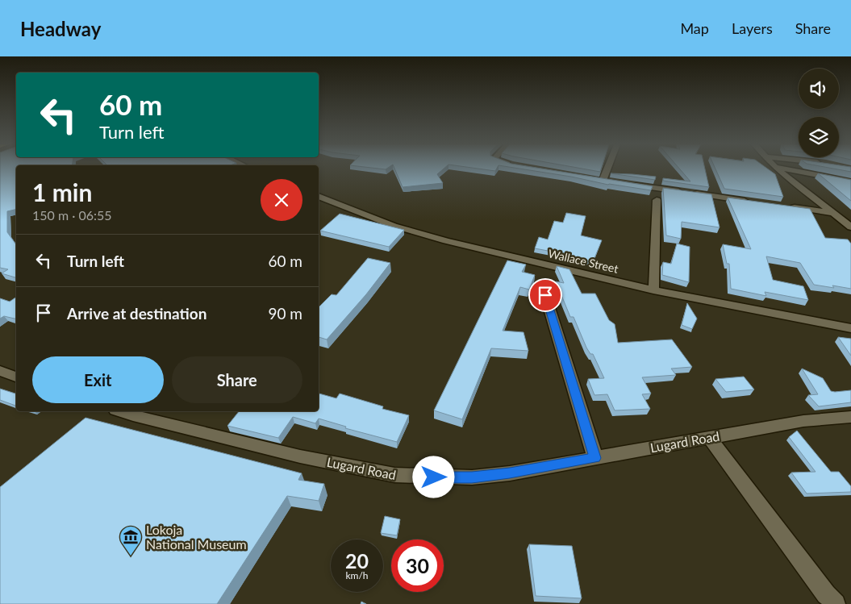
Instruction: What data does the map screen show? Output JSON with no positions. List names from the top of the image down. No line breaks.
{"streets":{"street":["Wallace Street","Lugard Road"]},"places":{"museum":["Lokoja National Museum"]},"page":{"header":"Headway","nav":["Map","Layers","Share"],"turn":["60 m","Turn left"],"heading":["1 min","150 m · 06:55"],"list":[{"name":"Turn left","value":"60 m"},{"name":"Arrive at destination","value":"90 m"}],"buttons":["Exit","Share"],"speed":"20 km/h","limit":"30"}}
